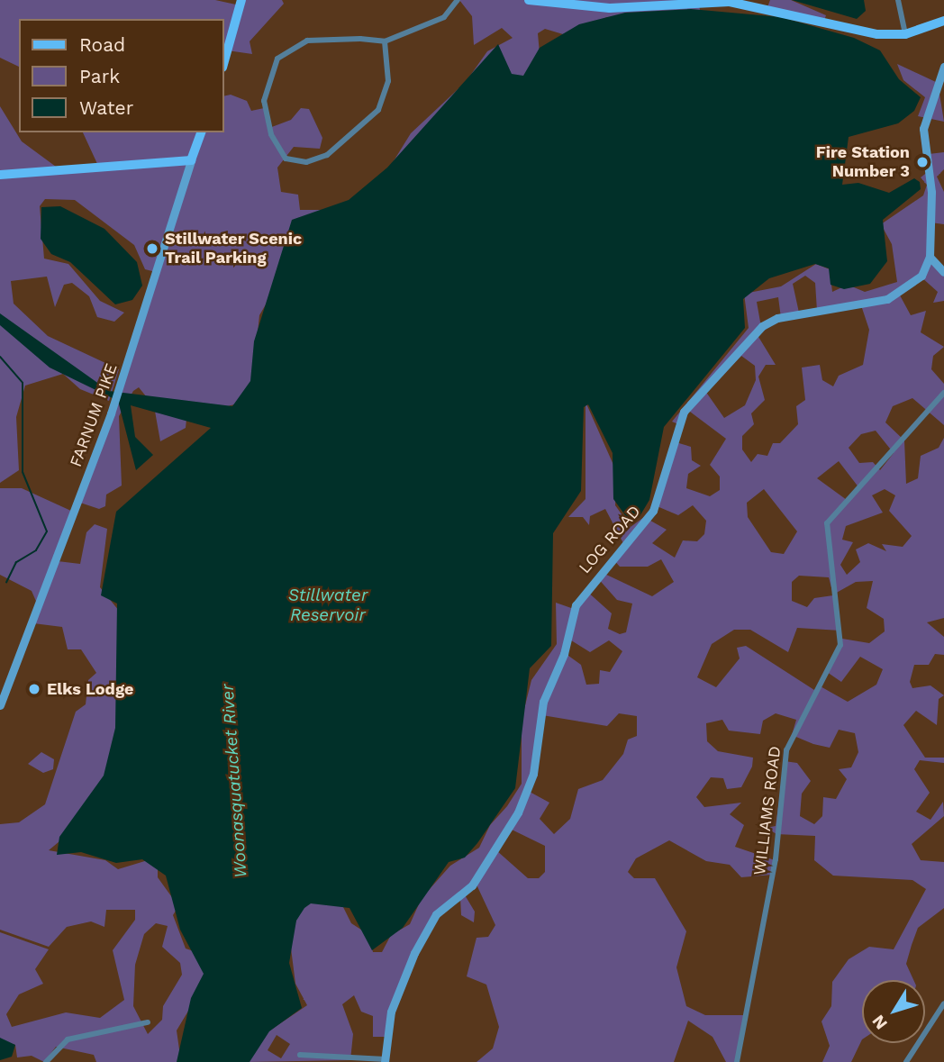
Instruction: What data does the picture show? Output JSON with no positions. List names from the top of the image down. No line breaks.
{"streets":{"main road":["FARNUM PIKE"],"street":["LOG ROAD","WILLIAMS ROAD"]},"water":["Stillwater Reservoir","Woonasquatucket River"],"places":["Fire Station Number 3","Stillwater Scenic Trail Parking","Elks Lodge"],"legend":["Road","Park","Water"],"north":"bottom left"}
